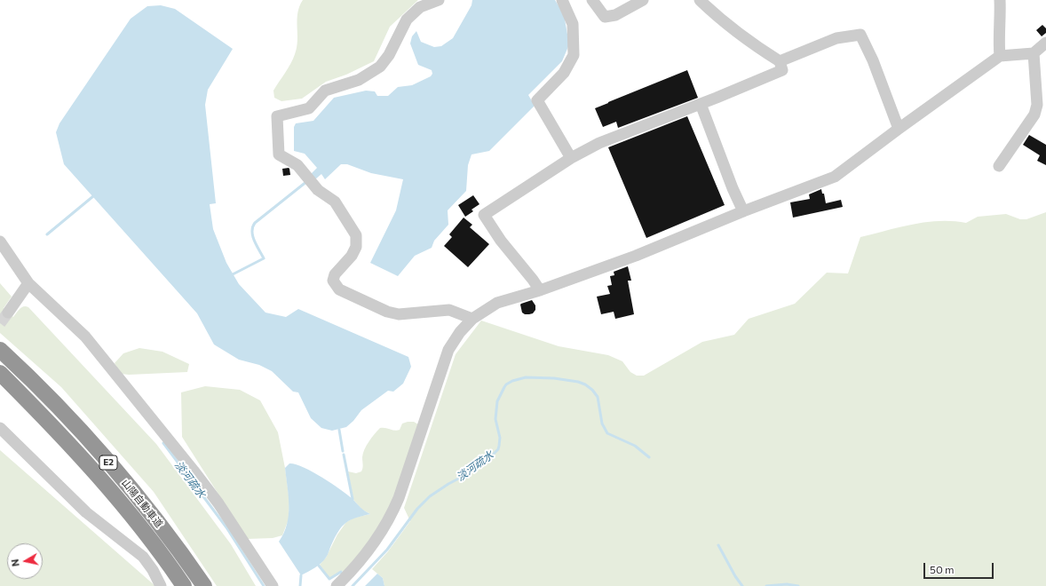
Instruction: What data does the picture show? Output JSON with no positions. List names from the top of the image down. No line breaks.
{"streets":{"highway":["E2","山陽自動車道"]},"water":["淡河疏水"],"scale_bar":"50 m","north":"left"}
